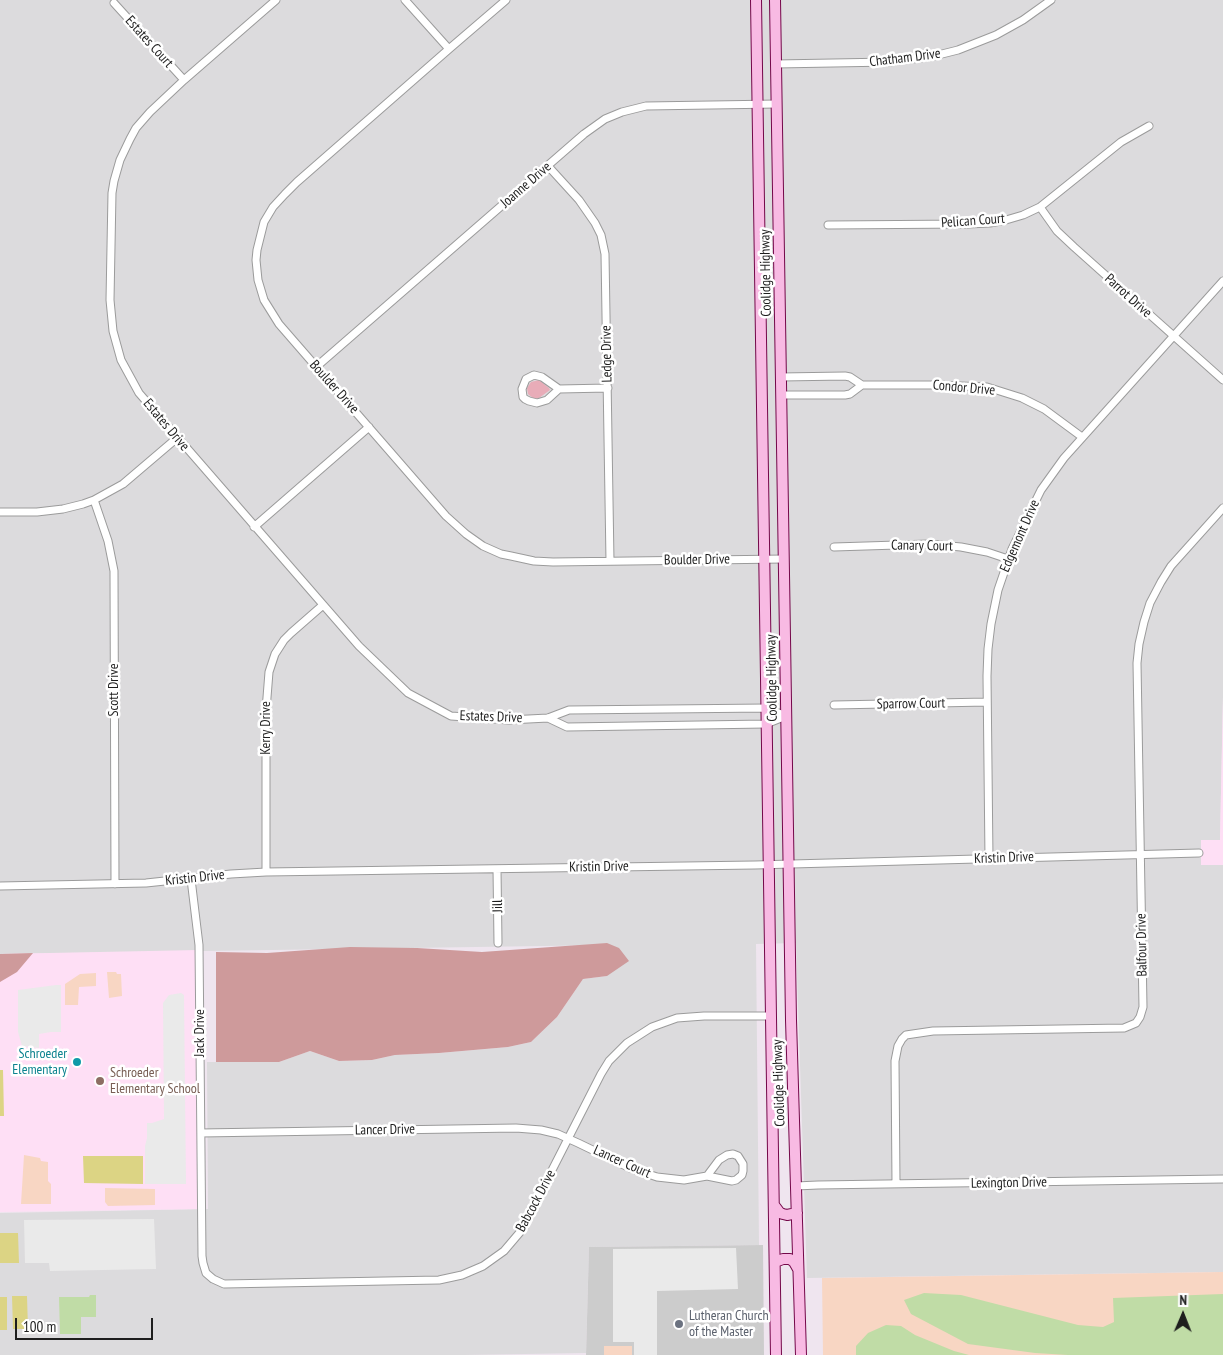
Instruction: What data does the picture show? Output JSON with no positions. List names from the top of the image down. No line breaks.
{"streets":{"main road":["Coolidge Highway"],"street":["Estates Court","Chatham Drive","Joanne Drive","Pelican Court","Parrot Drive","Ledge Drive","Boulder Drive","Condor Drive","Estates Drive","Edgemont Drive","Canary Court","Scott Drive","Sparrow Court","Kerry Drive","Kristin Drive","Jill","Balfour Drive","Jack Drive","Lancer Drive","Lancer Court","Lexington Drive","Babcock Drive"]},"crossings":[["Estates Court","Estates Drive"],["Chatham Drive","Coolidge Highway"],["Joanne Drive","Coolidge Highway"],["Joanne Drive","Ledge Drive"],["Joanne Drive","Boulder Drive"],["Pelican Court","Parrot Drive"],["Coolidge Highway","Boulder Drive"],["Coolidge Highway","Condor Drive"],["Coolidge Highway","Estates Drive"],["Coolidge Highway","Kristin Drive"],["Coolidge Highway","Lexington Drive"],["Coolidge Highway","Babcock Drive"],["Parrot Drive","Edgemont Drive"],["Ledge Drive","Boulder Drive"],["Condor Drive","Edgemont Drive"],["Estates Drive","Kerry Drive"],["Edgemont Drive","Canary Court"],["Edgemont Drive","Sparrow Court"],["Edgemont Drive","Kristin Drive"],["Scott Drive","Kristin Drive"],["Kerry Drive","Kristin Drive"],["Kristin Drive","Jill"],["Kristin Drive","Balfour Drive"],["Kristin Drive","Jack Drive"],["Balfour Drive","Lexington Drive"],["Jack Drive","Lancer Drive"],["Jack Drive","Babcock Drive"],["Lancer Drive","Lancer Court"],["Lancer Drive","Babcock Drive"],["Lancer Court","Babcock Drive"]],"places":["Schroeder Elementary","Schroeder Elementary School","Lutheran Church of the Master"],"scale_bar":"100 m","north":"top"}
